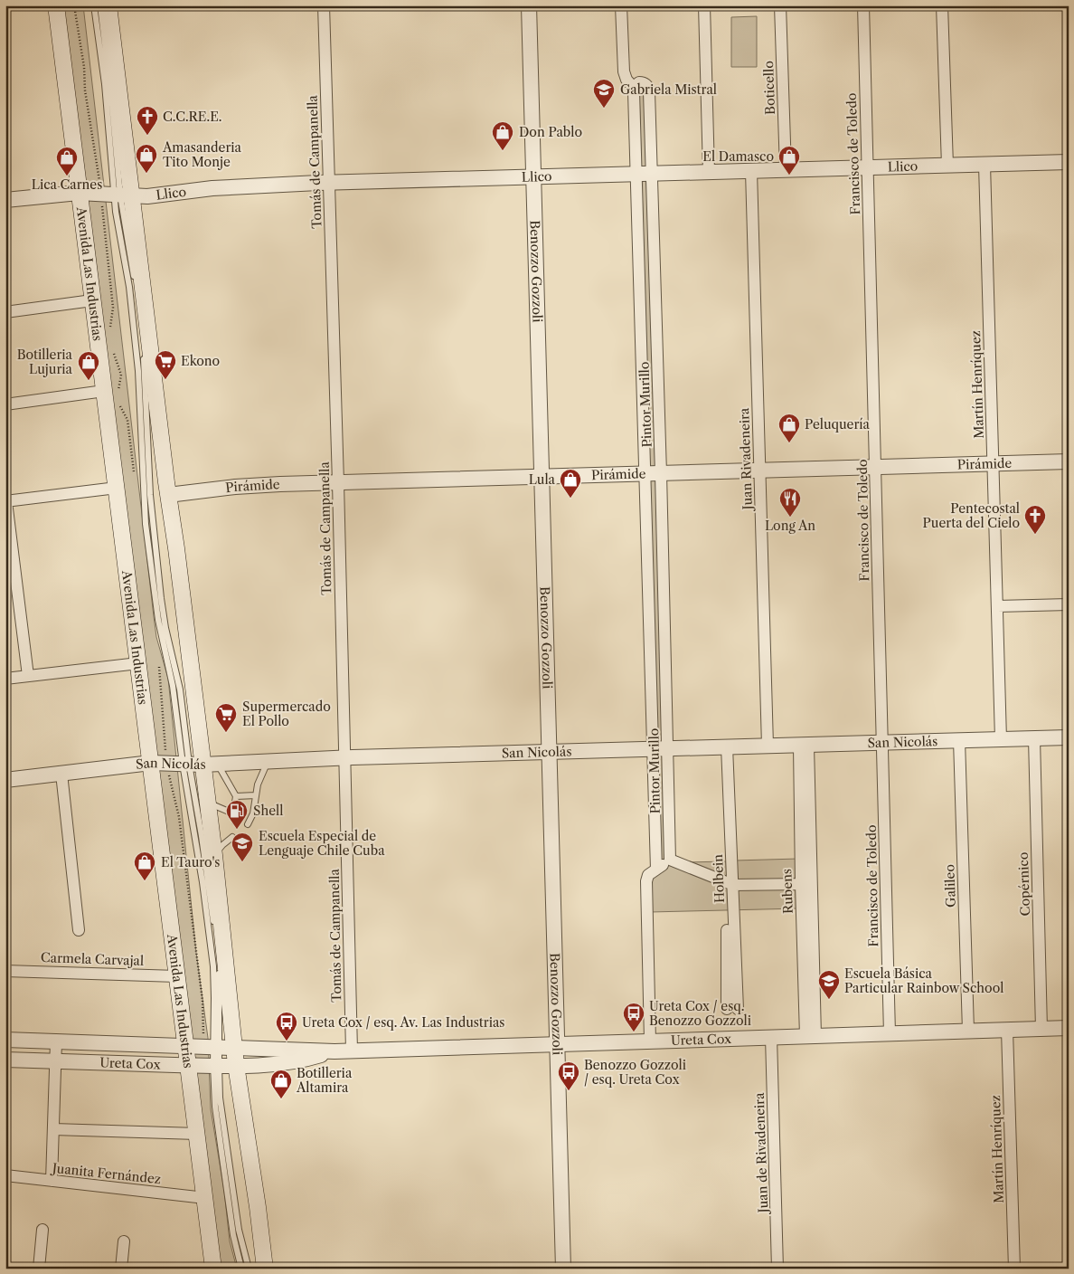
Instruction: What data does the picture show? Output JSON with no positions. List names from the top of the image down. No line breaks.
{"streets":{"main road":["Avenida Las Industrias"],"street":["Boticello","Francisco de Toledo","Tomás de Campanella","Llico","Benozzo Gozzoli","Martín Henríquez","Pintor Murillo","Juan Rivadeneira","Pirámide","San Nicolás","Holbein","Copérnico","Galileo","Rubens","Carmela Carvajal","Ureta Cox","Juan de Rivadeneira","Juanita Fernández"]},"crossings":[["Boticello","Llico"],["Francisco de Toledo","Llico"],["Francisco de Toledo","Pirámide"],["Francisco de Toledo","San Nicolás"],["Francisco de Toledo","Ureta Cox"],["Tomás de Campanella","Llico"],["Tomás de Campanella","Pirámide"],["Tomás de Campanella","San Nicolás"],["Tomás de Campanella","Ureta Cox"],["Llico","Benozzo Gozzoli"],["Llico","Avenida Las Industrias"],["Llico","Martín Henríquez"],["Llico","Pintor Murillo"],["Llico","Juan Rivadeneira"],["Benozzo Gozzoli","Pirámide"],["Benozzo Gozzoli","San Nicolás"],["Benozzo Gozzoli","Ureta Cox"],["Avenida Las Industrias","San Nicolás"],["Avenida Las Industrias","Carmela Carvajal"],["Avenida Las Industrias","Ureta Cox"],["Avenida Las Industrias","Juanita Fernández"],["Martín Henríquez","Pirámide"],["Martín Henríquez","San Nicolás"],["Martín Henríquez","Ureta Cox"],["Pintor Murillo","Pirámide"],["Pintor Murillo","San Nicolás"],["Pintor Murillo","Ureta Cox"],["Juan Rivadeneira","Pirámide"],["Juan Rivadeneira","San Nicolás"],["San Nicolás","Holbein"],["San Nicolás","Copérnico"],["San Nicolás","Galileo"],["San Nicolás","Rubens"],["Copérnico","Ureta Cox"],["Galileo","Ureta Cox"],["Rubens","Ureta Cox"],["Ureta Cox","Juan de Rivadeneira"]],"places":{"school or university":["Gabriela Mistral","Escuela Especial de Lenguaje Chile Cuba","Escuela Básica Particular Rainbow School"],"church":["C.C.RE.E.","Pentecostal Puerta del Cielo"],"shop":["Don Pablo","Amasanderia Tito Monje","El Damasco","Lica Carnes","Botilleria Lujuria","Peluquería","Lula","El Tauro's","Botilleria Altamira"],"supermarket":["Ekono","Supermercado El Pollo"],"restaurant":["Long An"],"fuel station":["Shell"],"bus stop":["Ureta Cox / esq. Benozzo Gozzoli","Ureta Cox / esq. Av. Las Industrias","Benozzo Gozzoli / esq. Ureta Cox"]}}
